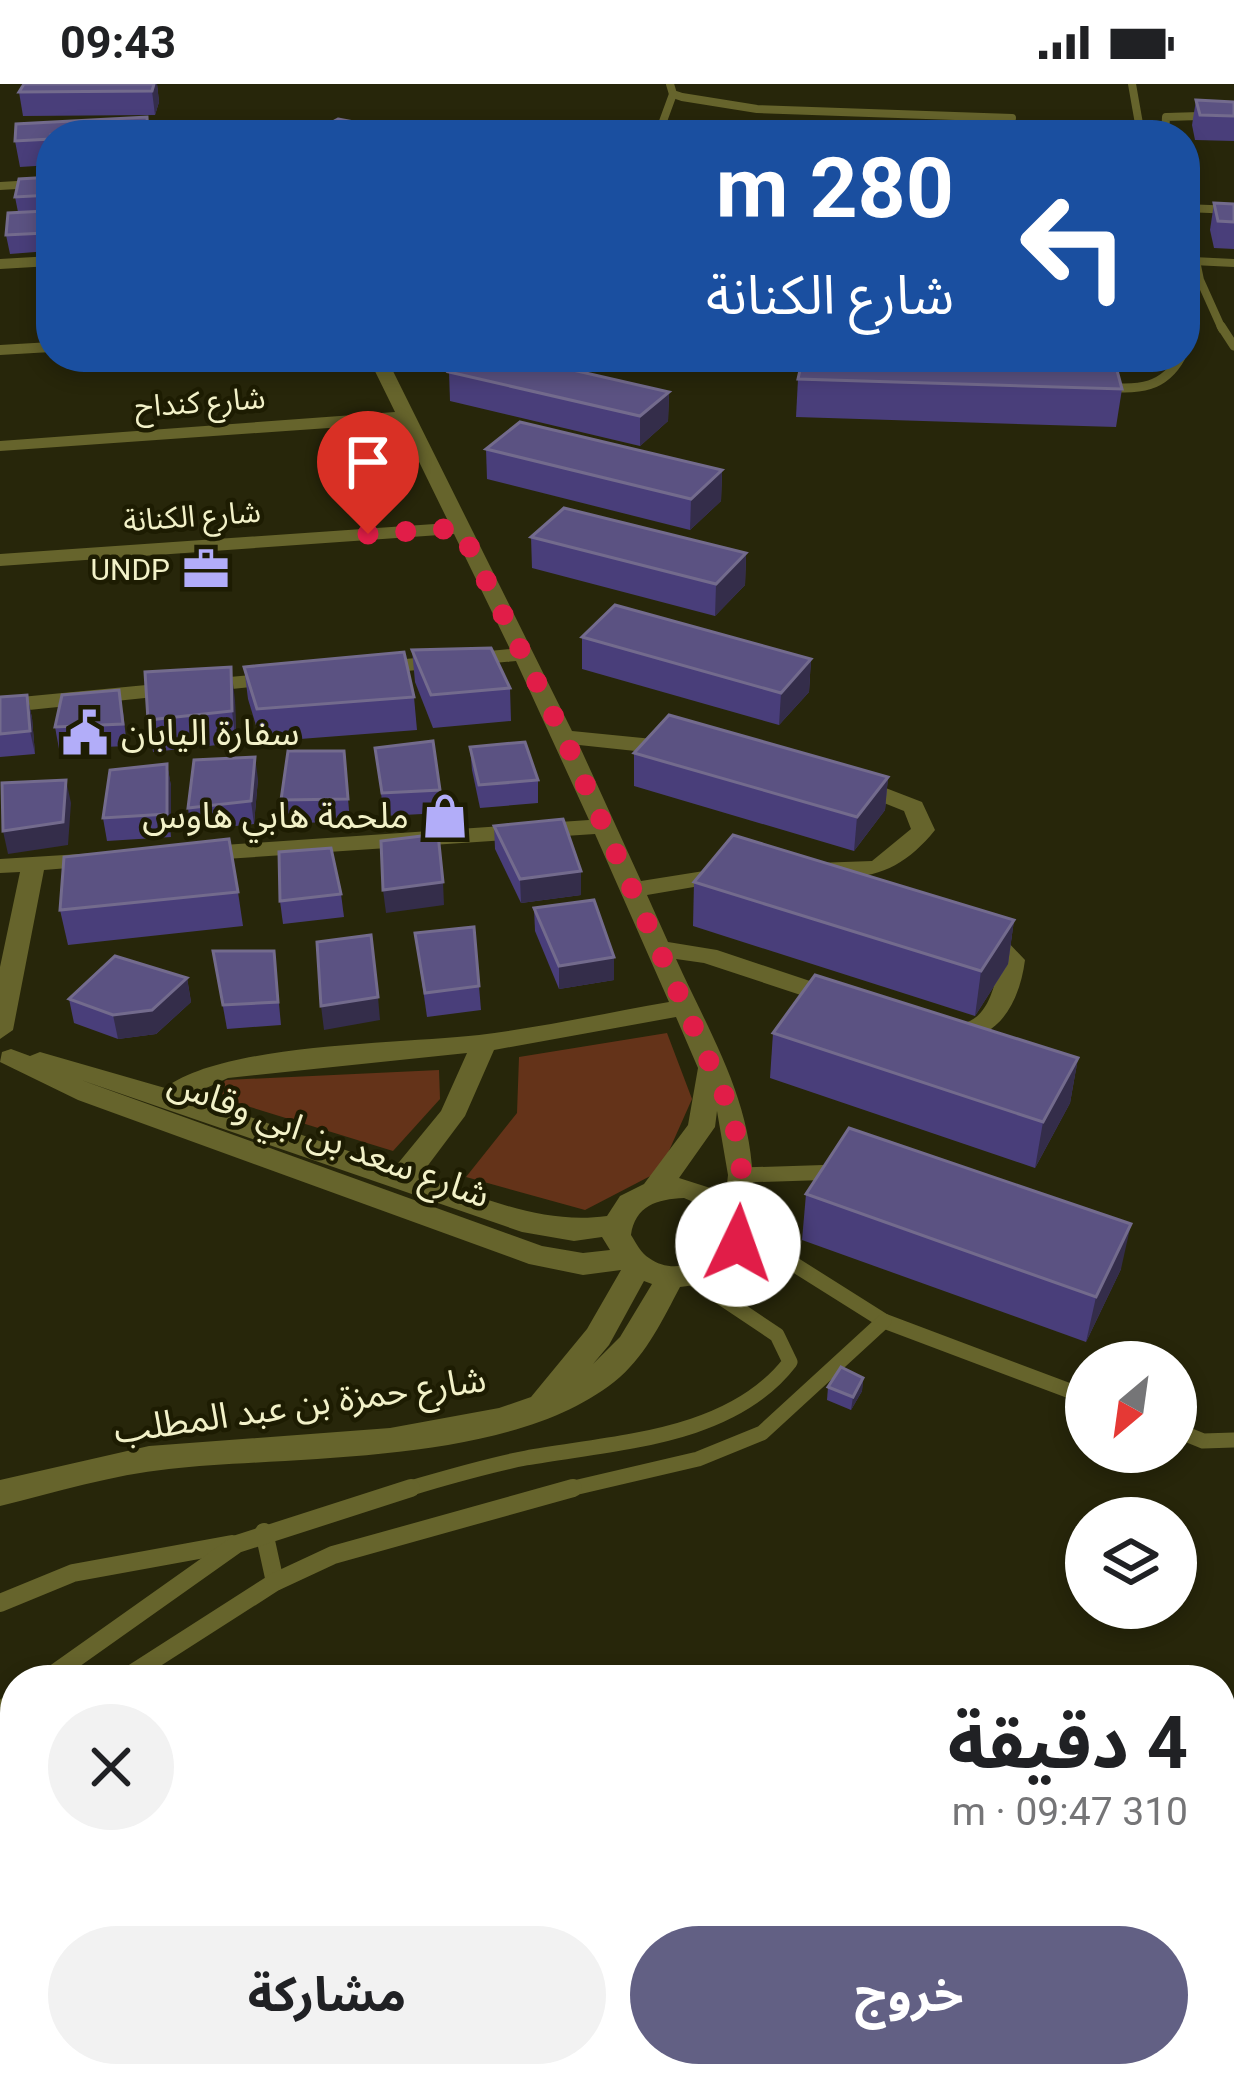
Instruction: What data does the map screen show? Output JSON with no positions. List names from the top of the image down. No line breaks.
{"streets":{"street":["شارع كنداح","شارع الكنانة","شارع سعد بن ابي وقاس","شارع حمزة بن عبد المطلب"]},"crossings":[["شارع سعد بن ابي وقاس","شارع حمزة بن عبد المطلب"]],"places":{"office":["UNDP"],"public building":["سفارة اليابان"],"shop":["ملحمة هابي هاوس"]},"north":"bottom left","page":{"status":"09:43","turn":["280 m","شارع الكنانة"],"heading":["4 دقيقة","310 m · 09:47"],"buttons":["خروج","مشاركة"]}}
